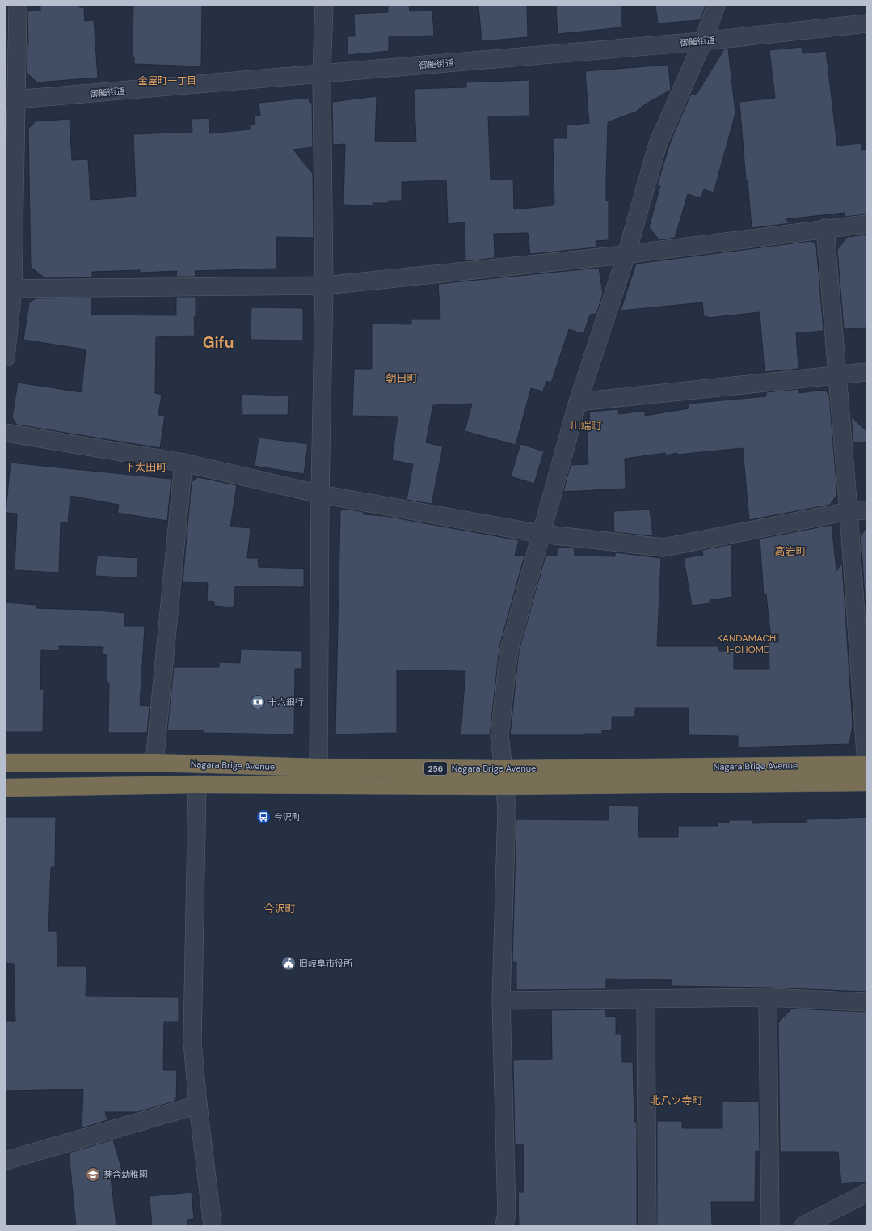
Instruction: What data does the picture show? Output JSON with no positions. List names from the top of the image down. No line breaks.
{"streets":{"highway":["Nagara Brige Avenue","256"],"street":["御鮨街道"]},"districts":["金屋町一丁目","Gifu","朝日町","川端町","下太田町","高岩町","KANDAMACHI 1-CHOME","今沢町","北八ツ寺町"],"places":{"bank":["十六銀行"],"bus stop":["今沢町"],"public building":["旧岐阜市役所"],"school or university":["芽含幼稚園"]}}
